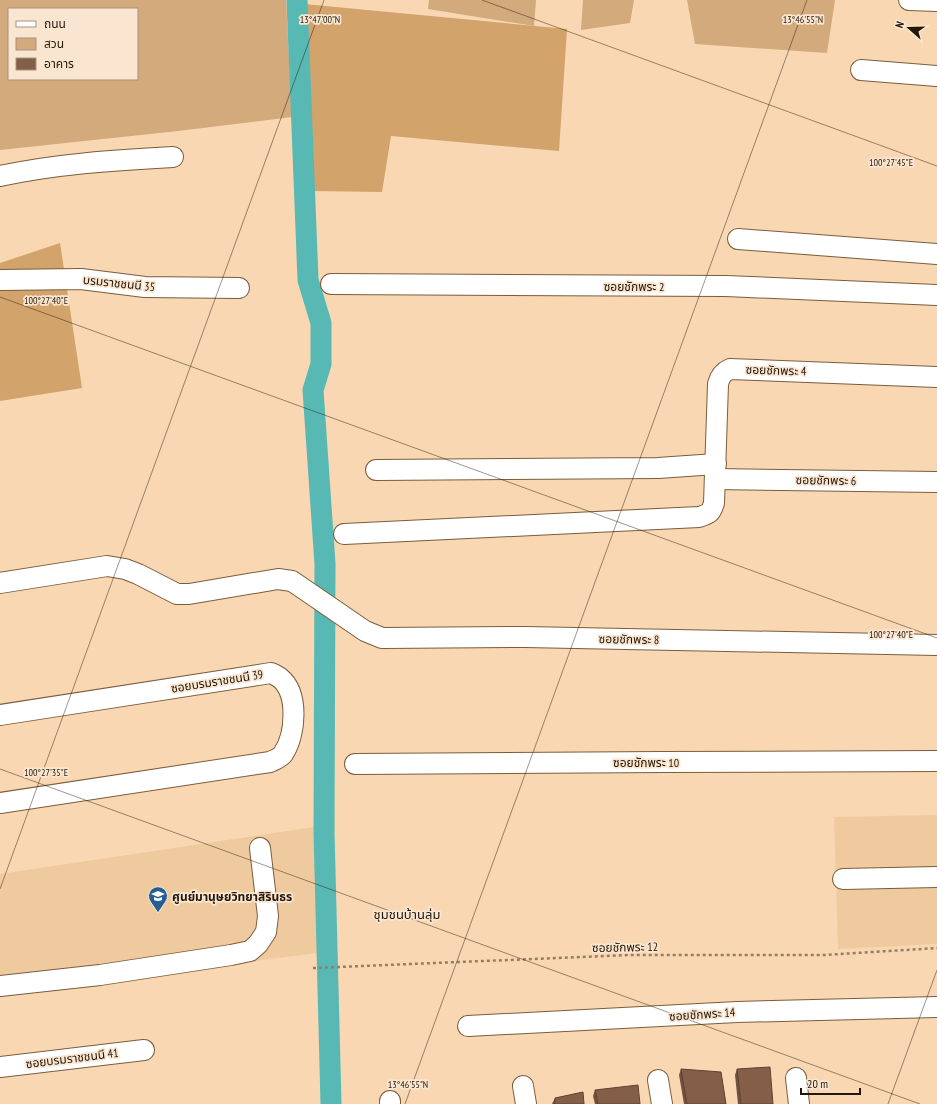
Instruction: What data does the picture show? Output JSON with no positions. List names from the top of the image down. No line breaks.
{"streets":{"street":["บรมราชชนนี 35","ซอยชักพระ 2","ซอยชักพระ 4","ซอยชักพระ 6","ซอยชักพระ 8","ซอยบรมราชชนนี 39","ซอยชักพระ 10","ซอยชักพระ 14","ซอยบรมราชชนนี 41"],"path":["ซอยชักพระ 12"]},"crossings":[["ซอยชักพระ 4","ซอยชักพระ 6"]],"districts":["ชุมชนบ้านลุ่ม"],"places":{"school or university":["ศูนย์มานุษยวิทยาสิรินธร"]},"legend":["ถนน","สวน","อาคาร"],"scale_bar":"20 m","north":"left","coordinates":["13°47'00\"N","13°46'55\"N","100°27'45\"E","100°27'40\"E","100°27'35\"E"]}
